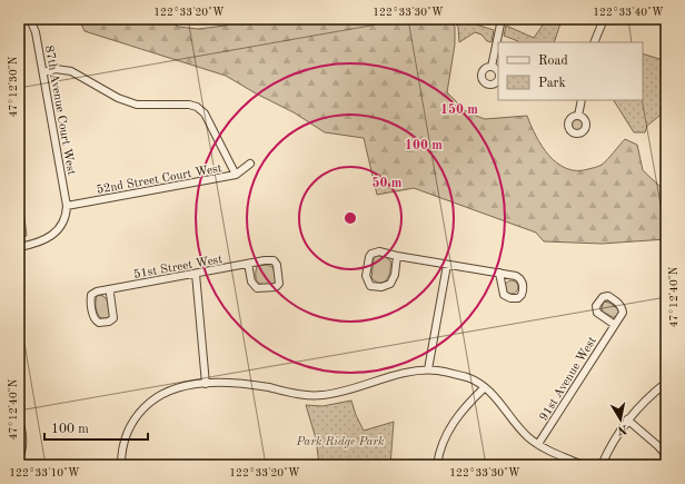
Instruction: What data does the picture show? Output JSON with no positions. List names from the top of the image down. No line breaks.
{"streets":{"street":["87th Avenue Court West","52nd Street Court West","51st Street West","91st Avenue West"]},"crossings":[["87th Avenue Court West","52nd Street Court West"]],"parks":["Park Ridge Park"],"legend":["Road","Park"],"scale_bar":"100 m","north":"bottom","coordinates":["122°33'20\"W","122°33'30\"W","122°33'40\"W","47°12'30\"N","47°12'40\"N","122°33'10\"W"],"rings":["150 m","100 m","50 m"]}
